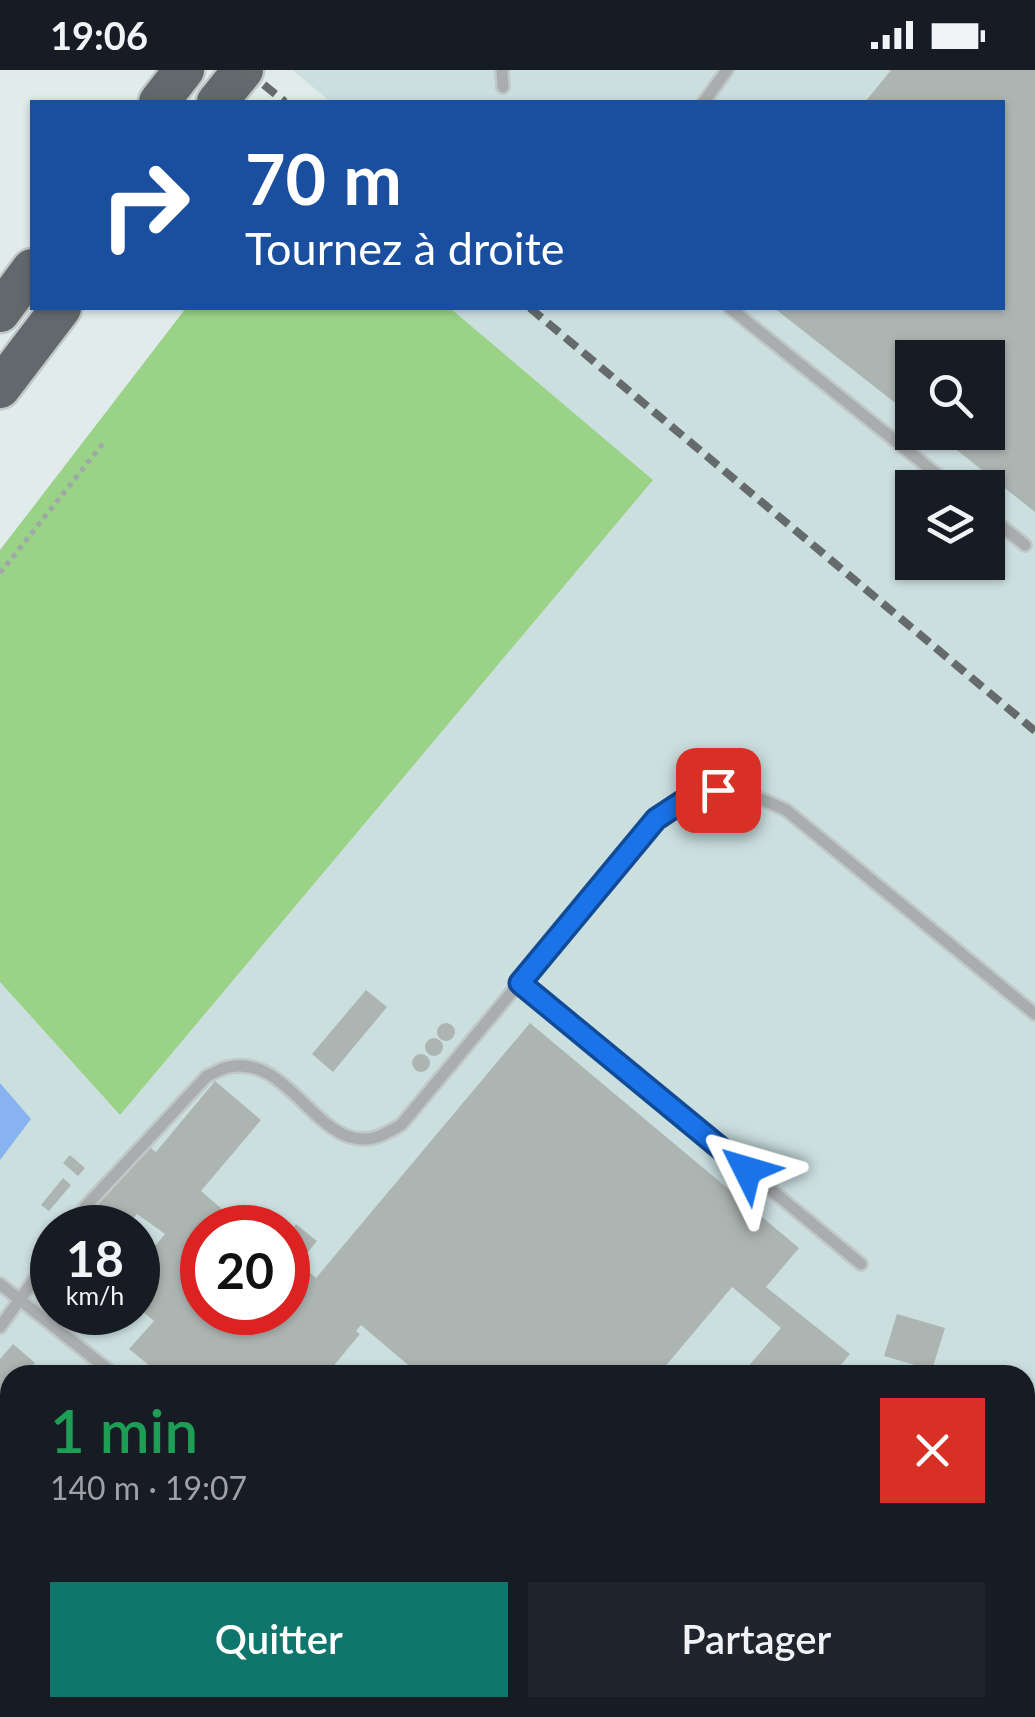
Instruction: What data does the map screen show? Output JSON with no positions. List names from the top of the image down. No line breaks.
{"page":{"status":"19:06","turn":["70 m","Tournez à droite"],"speed":"18 km/h","limit":"20","heading":["1 min","140 m · 19:07"],"buttons":["Quitter","Partager"]}}
